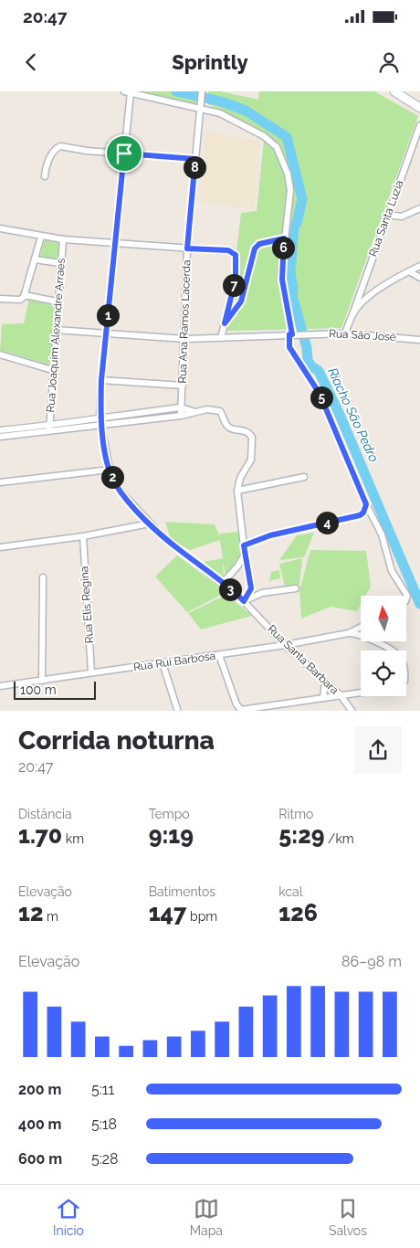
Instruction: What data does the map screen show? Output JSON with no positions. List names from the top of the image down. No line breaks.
{"streets":{"street":["Rua Santa Luzia","Rua Ana Ramos Lacerda","Rua Joaquim Alexandre Arraes","Rua São José","Rua Elis Regina","Rua Santa Barbara","Rua Rui Barbosa"]},"crossings":[["Rua Santa Luzia","Rua São José"],["Rua Ana Ramos Lacerda","Rua São José"],["Rua Joaquim Alexandre Arraes","Rua São José"],["Rua São José","Rua Santa Barbara"],["Rua Elis Regina","Rua Rui Barbosa"],["Rua Santa Barbara","Rua Rui Barbosa"]],"water":["Riacho São Pedro"],"scale_bar":"100 m","north":"top","page":{"status":"20:47","header":"Sprintly","pins":["8","6","7","1","5","2","4","3"],"scale":"100 m","heading":["Corrida noturna","20:47"],"stats":[["Distância","1.70 km"],["Tempo","9:19"],["Ritmo","5:29 /km"],["Elevação","12 m"],["Batimentos","147 bpm"],["kcal","126"]],"chart":["Elevação","86–98 m"],"list":[{"name":"200 m","note":"5:11"},{"name":"400 m","note":"5:18"},{"name":"600 m","note":"5:28"}],"tabs":["Início","Mapa","Salvos"]}}
